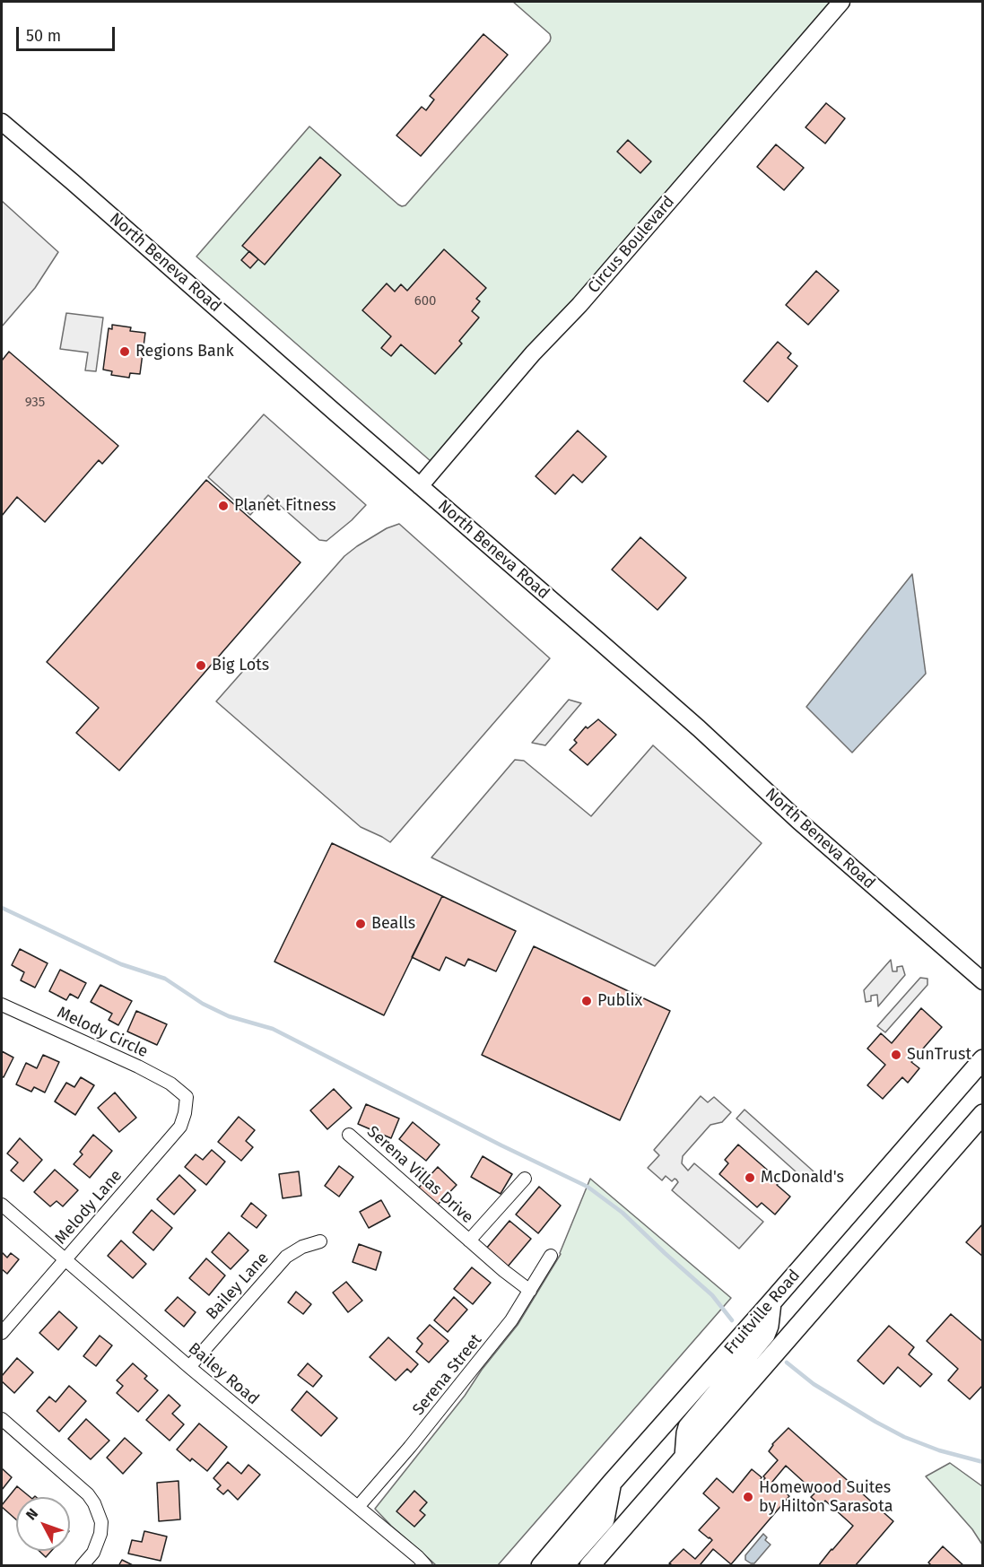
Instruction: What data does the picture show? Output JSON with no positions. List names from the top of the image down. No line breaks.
{"streets":{"main road":["Circus Boulevard","North Beneva Road","Fruitville Road"],"street":["Melody Circle","Serena Villas Drive","Melody Lane","Bailey Lane","Bailey Road","Serena Street"]},"crossings":[["Circus Boulevard","North Beneva Road"],["Melody Circle","Melody Lane"],["Serena Villas Drive","Serena Street"],["Melody Lane","Bailey Road"],["Bailey Lane","Bailey Road"],["Bailey Road","Serena Street"]],"places":["Regions Bank","Planet Fitness","Big Lots","Bealls","Publix","SunTrust","McDonald's","Homewood Suites by Hilton Sarasota"],"house_numbers":["600","935"],"scale_bar":"50 m","north":"top left"}
